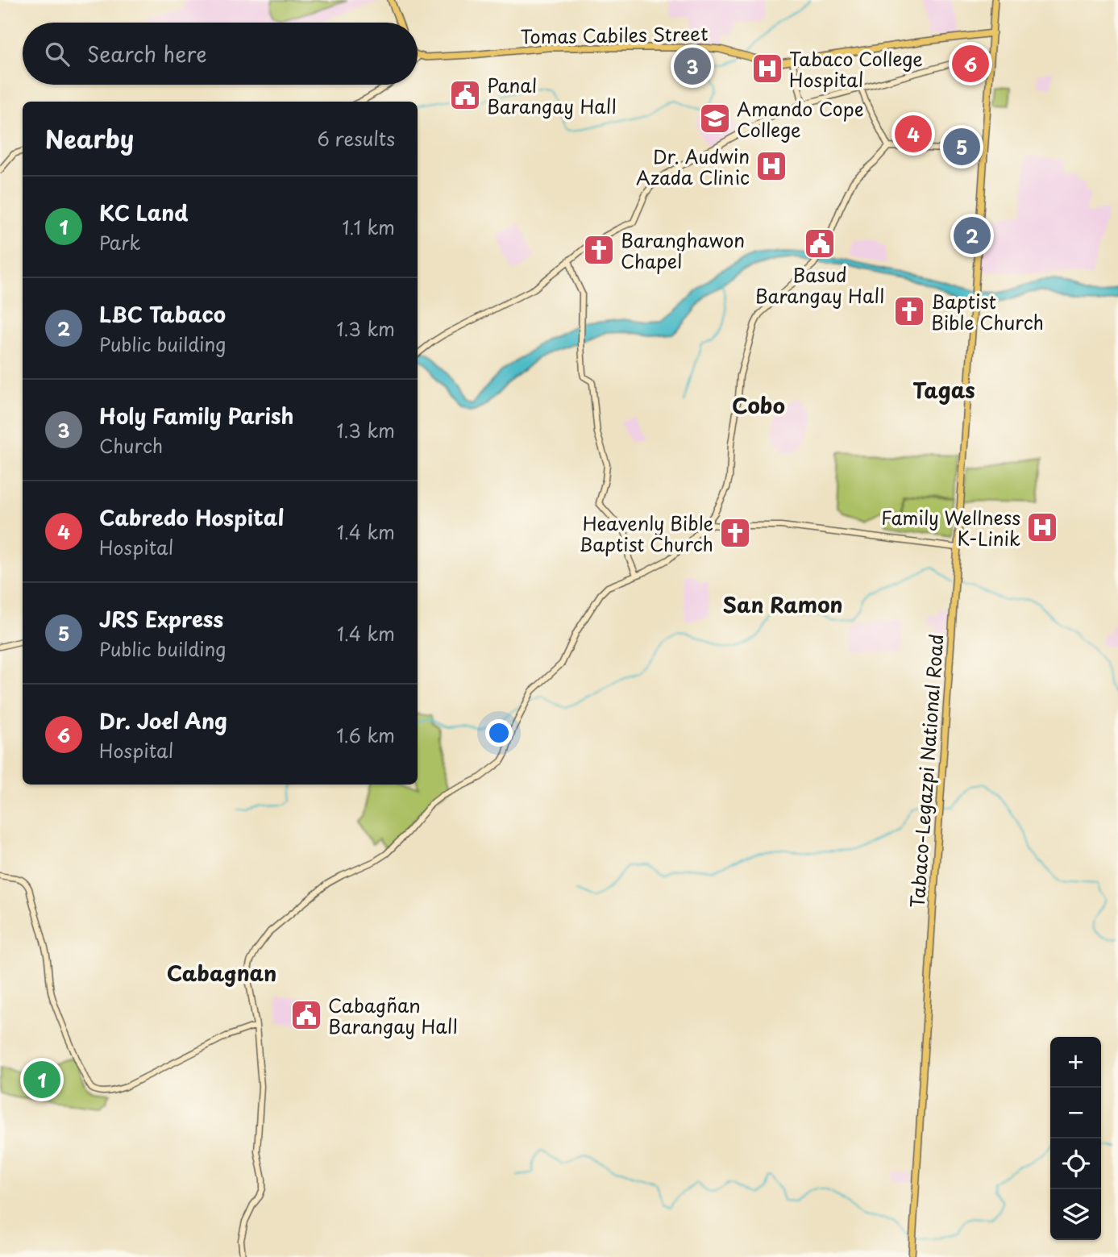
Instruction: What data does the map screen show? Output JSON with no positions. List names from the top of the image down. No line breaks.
{"streets":{"main road":["Tomas Cabiles Street","Tabaco-Legazpi National Road"]},"crossings":[["Tomas Cabiles Street","Tabaco-Legazpi National Road"]],"districts":["Tagas","Cobo","San Ramon","Cabagnan"],"places":{"hospital":["Tabaco College Hospital","Dr. Audwin Azada Clinic","Family Wellness K-Linik"],"public building":["Panal Barangay Hall","Basud Barangay Hall","Cabagñan Barangay Hall"],"school or university":["Amando Cope College"],"church":["Baranghawon Chapel","Baptist Bible Church","Heavenly Bible Baptist Church"]},"page":{"search":"Search here","pins":["6","3","4","5","2","1"],"heading":["Nearby","6 results"],"list":[{"mark":"1","name":"KC Land","note":"Park","value":"1.1 km"},{"mark":"2","name":"LBC Tabaco","note":"Public building","value":"1.3 km"},{"mark":"3","name":"Holy Family Parish","note":"Church","value":"1.3 km"},{"mark":"4","name":"Cabredo Hospital","note":"Hospital","value":"1.4 km"},{"mark":"5","name":"JRS Express","note":"Public building","value":"1.4 km"},{"mark":"6","name":"Dr. Joel Ang","note":"Hospital","value":"1.6 km"}],"map_buttons":["+","−"]}}
